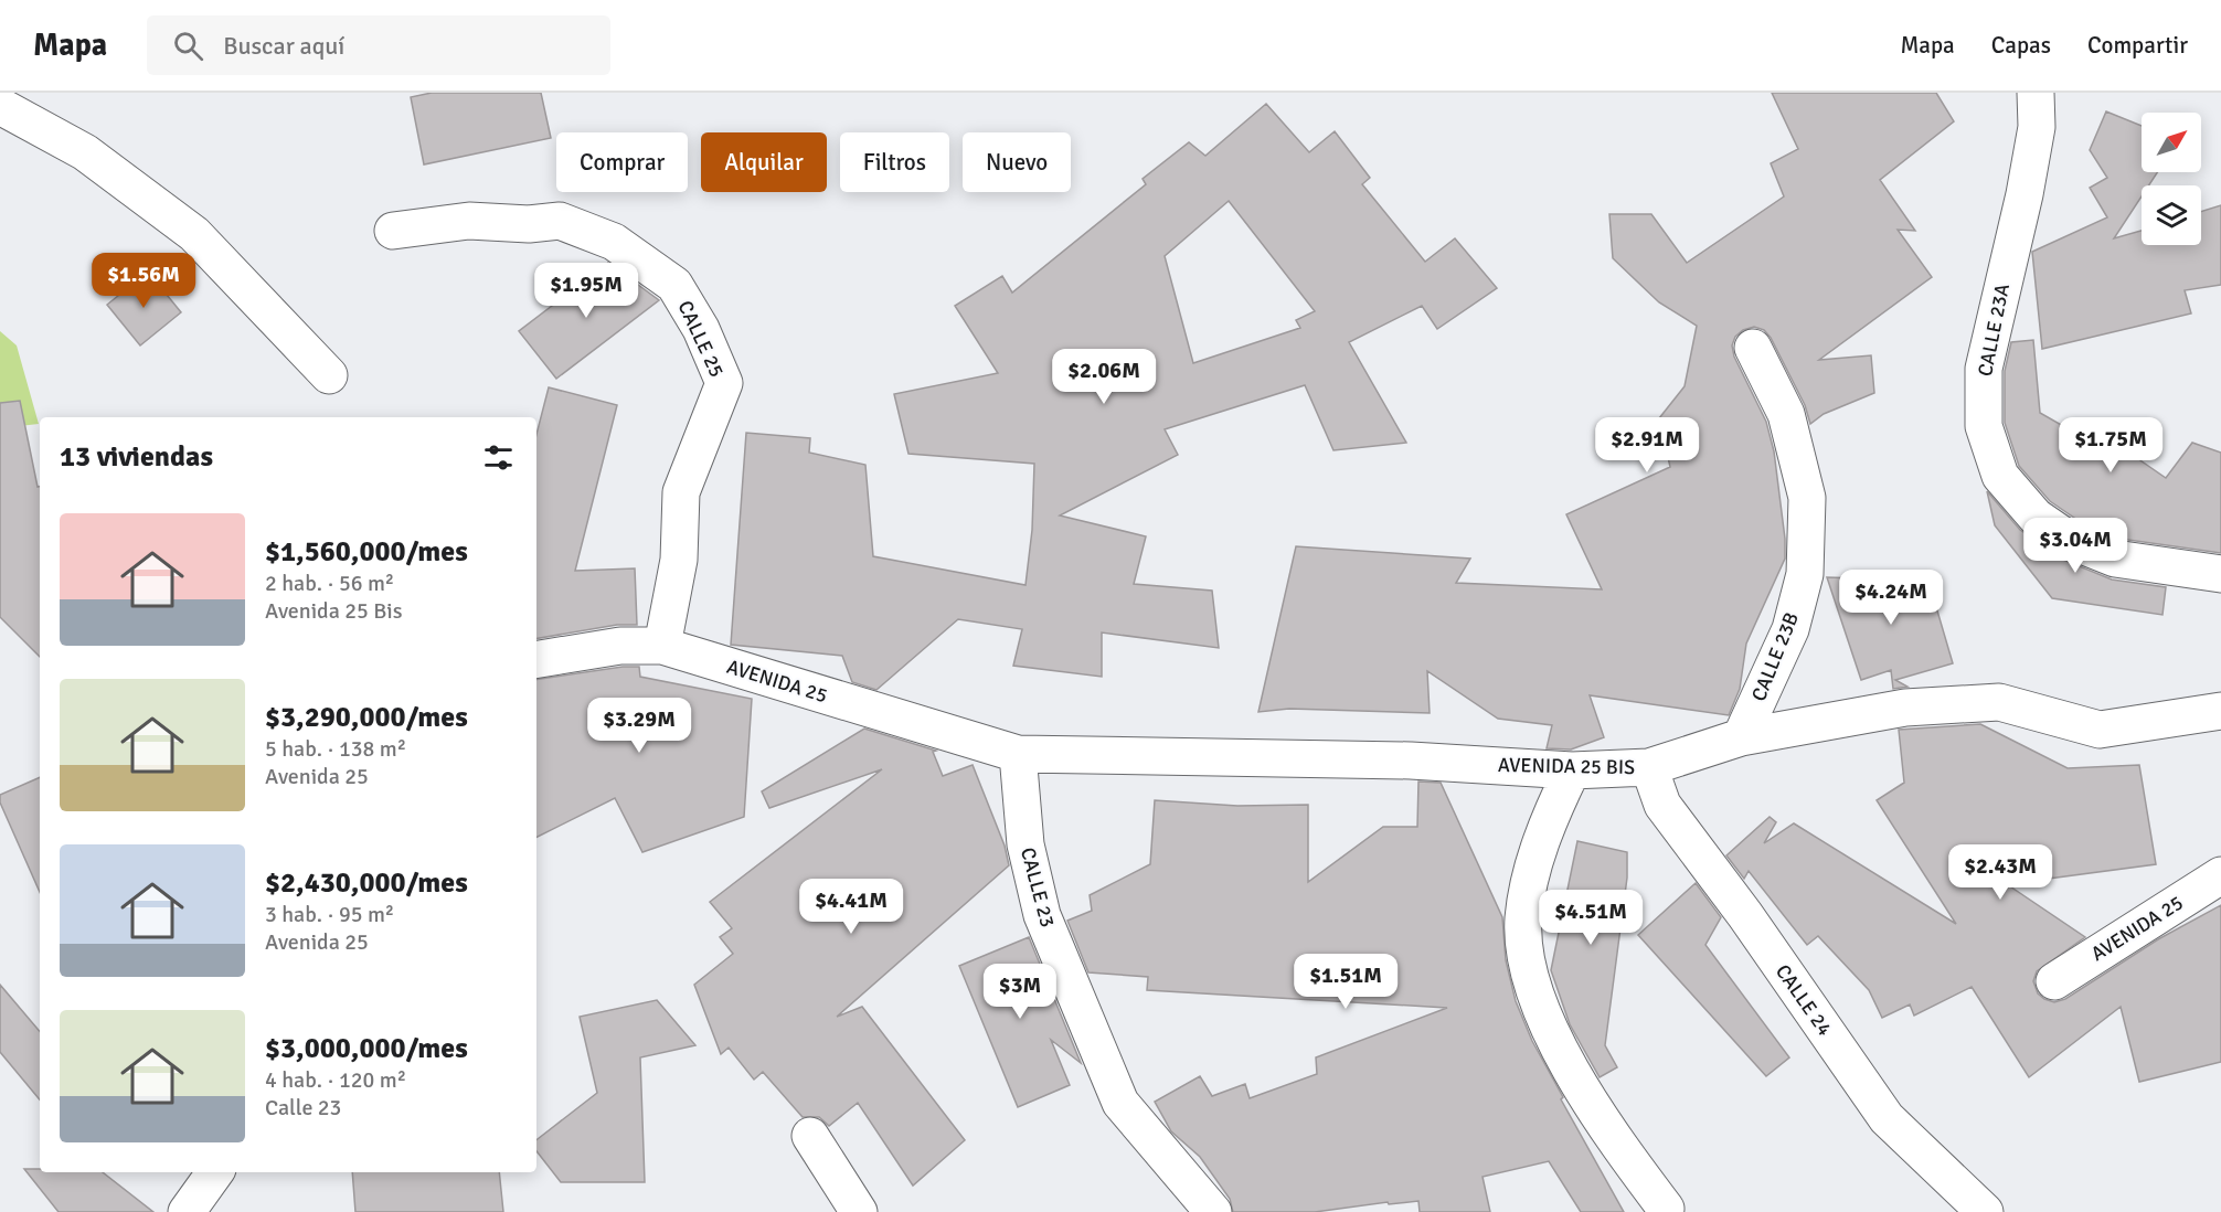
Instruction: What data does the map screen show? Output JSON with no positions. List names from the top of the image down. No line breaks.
{"streets":{"street":["CALLE 23A","CALLE 25","CALLE 23B","AVENIDA 25","AVENIDA 25 BIS","CALLE 23","CALLE 24"]},"crossings":[["CALLE 25","AVENIDA 25"],["CALLE 23B","AVENIDA 25 BIS"],["AVENIDA 25","AVENIDA 25 BIS"],["AVENIDA 25","CALLE 23"],["AVENIDA 25 BIS","CALLE 23"],["AVENIDA 25 BIS","CALLE 24"]],"north":"top right","page":{"header":"Mapa","search":"Buscar aquí","nav":["Mapa","Capas","Compartir"],"chip":["Comprar","Alquilar","Filtros","Nuevo"],"price":["$1.56M","$1.95M","$2.06M","$2.91M","$1.75M","$3.04M","$4.24M","$3.29M","$2.43M","$4.41M","$4.51M","$1.51M","$3M"],"heading":"13 viviendas","list":[{"name":"$1,560,000/mes","note":"2 hab. · 56 m² · Avenida 25 Bis"},{"name":"$3,290,000/mes","note":"5 hab. · 138 m² · Avenida 25"},{"name":"$2,430,000/mes","note":"3 hab. · 95 m² · Avenida 25"},{"name":"$3,000,000/mes","note":"4 hab. · 120 m² · Calle 23"}]}}
